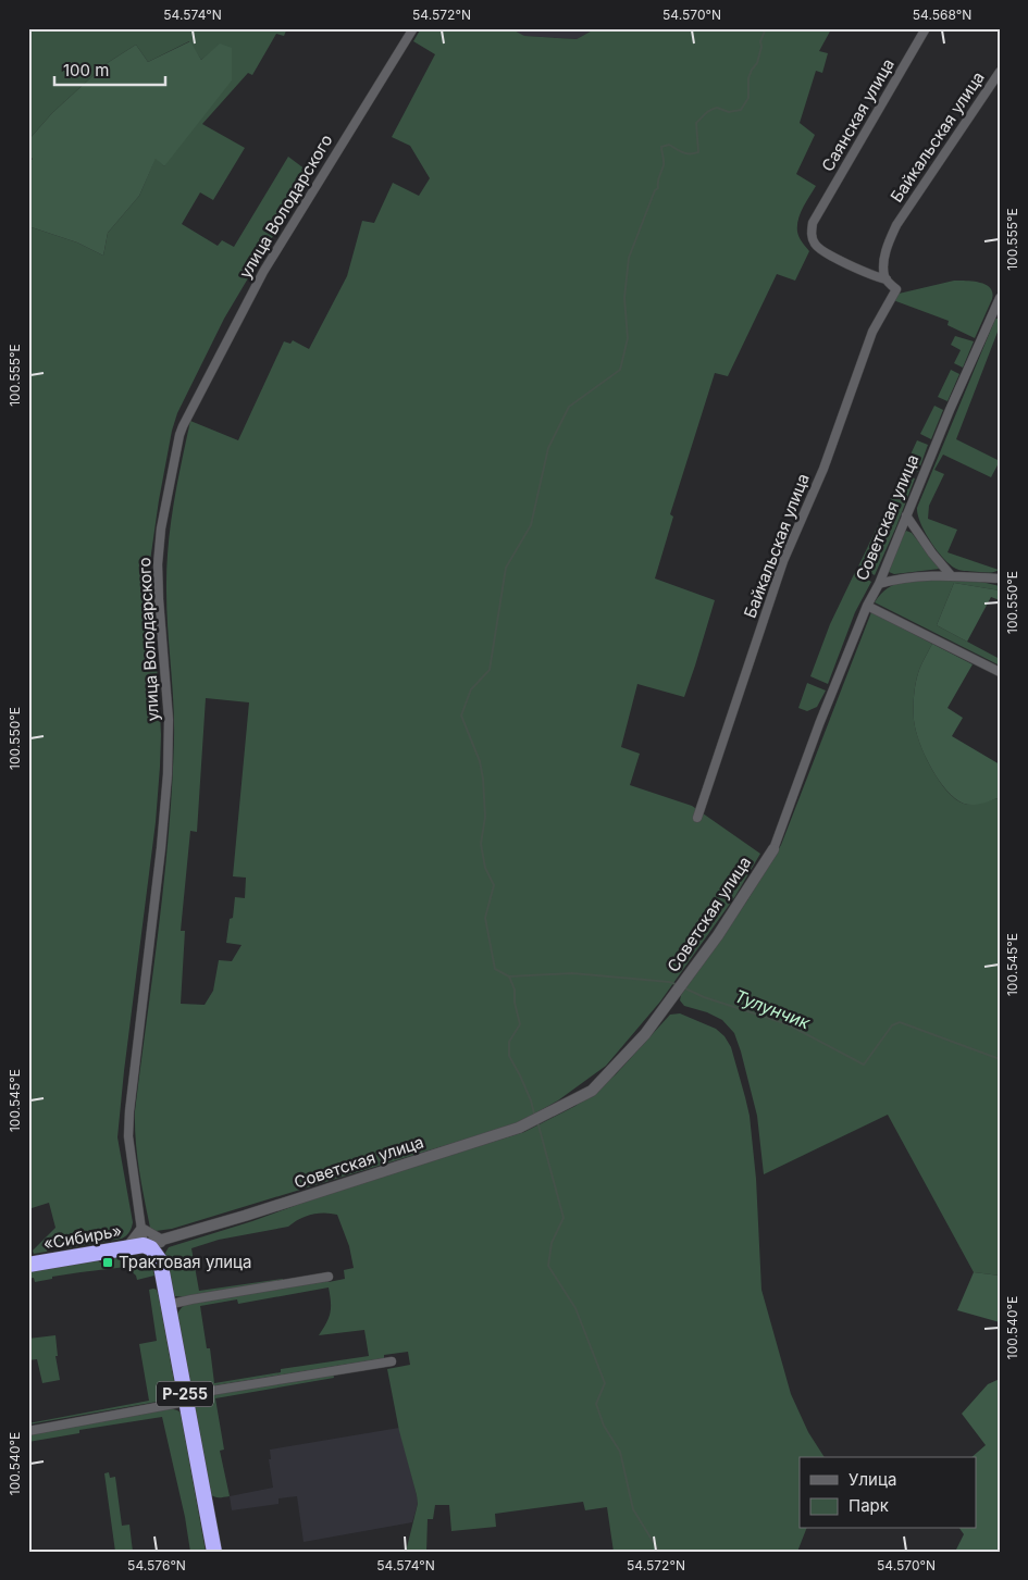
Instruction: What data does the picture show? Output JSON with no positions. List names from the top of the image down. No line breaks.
{"streets":{"highway":["«Сибирь»","Р-255"],"street":["Саянская улица","Байкальская улица","улица Володарского","Советская улица"]},"crossings":[["Саянская улица","Байкальская улица"],["улица Володарского","Советская улица"],["улица Володарского","«Сибирь»"],["Советская улица","«Сибирь»"]],"water":["Тулунчик"],"places":{"transit":["Трактовая улица"]},"legend":["Улица","Парк"],"scale_bar":"100 m","coordinates":["54.574°N","54.572°N","54.570°N","54.568°N","100.555°E","100.550°E","100.545°E","100.540°E","54.576°N"]}
